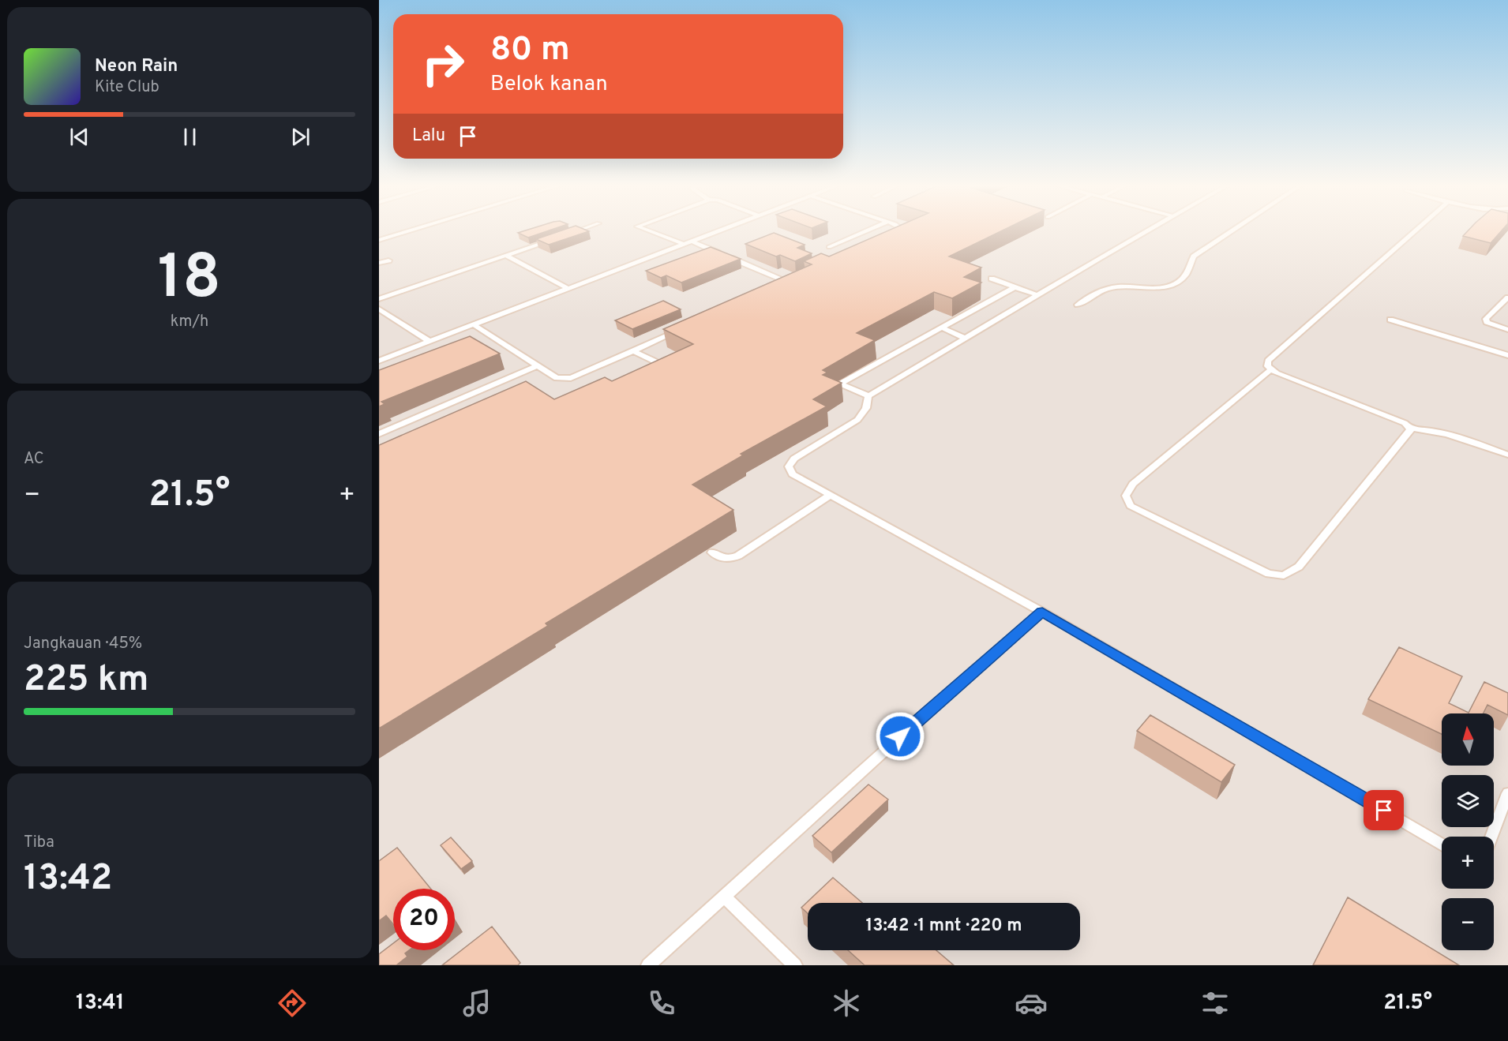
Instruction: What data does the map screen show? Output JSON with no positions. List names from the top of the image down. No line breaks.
{"north":"top","page":{"turn":["80 m","Belok kanan"],"song":["Neon Rain","Kite Club"],"then":"Lalu","tile":[["18","km/h"],"AC",["Jangkauan · 45%","225 km"],["Tiba","13:42"]],"heat":["−","21.5°","+"],"map_buttons":["+","−"],"limit":"20","trip":"13:42 · 1 mnt · 220 m","tabs":["13:41","21.5°"]}}
